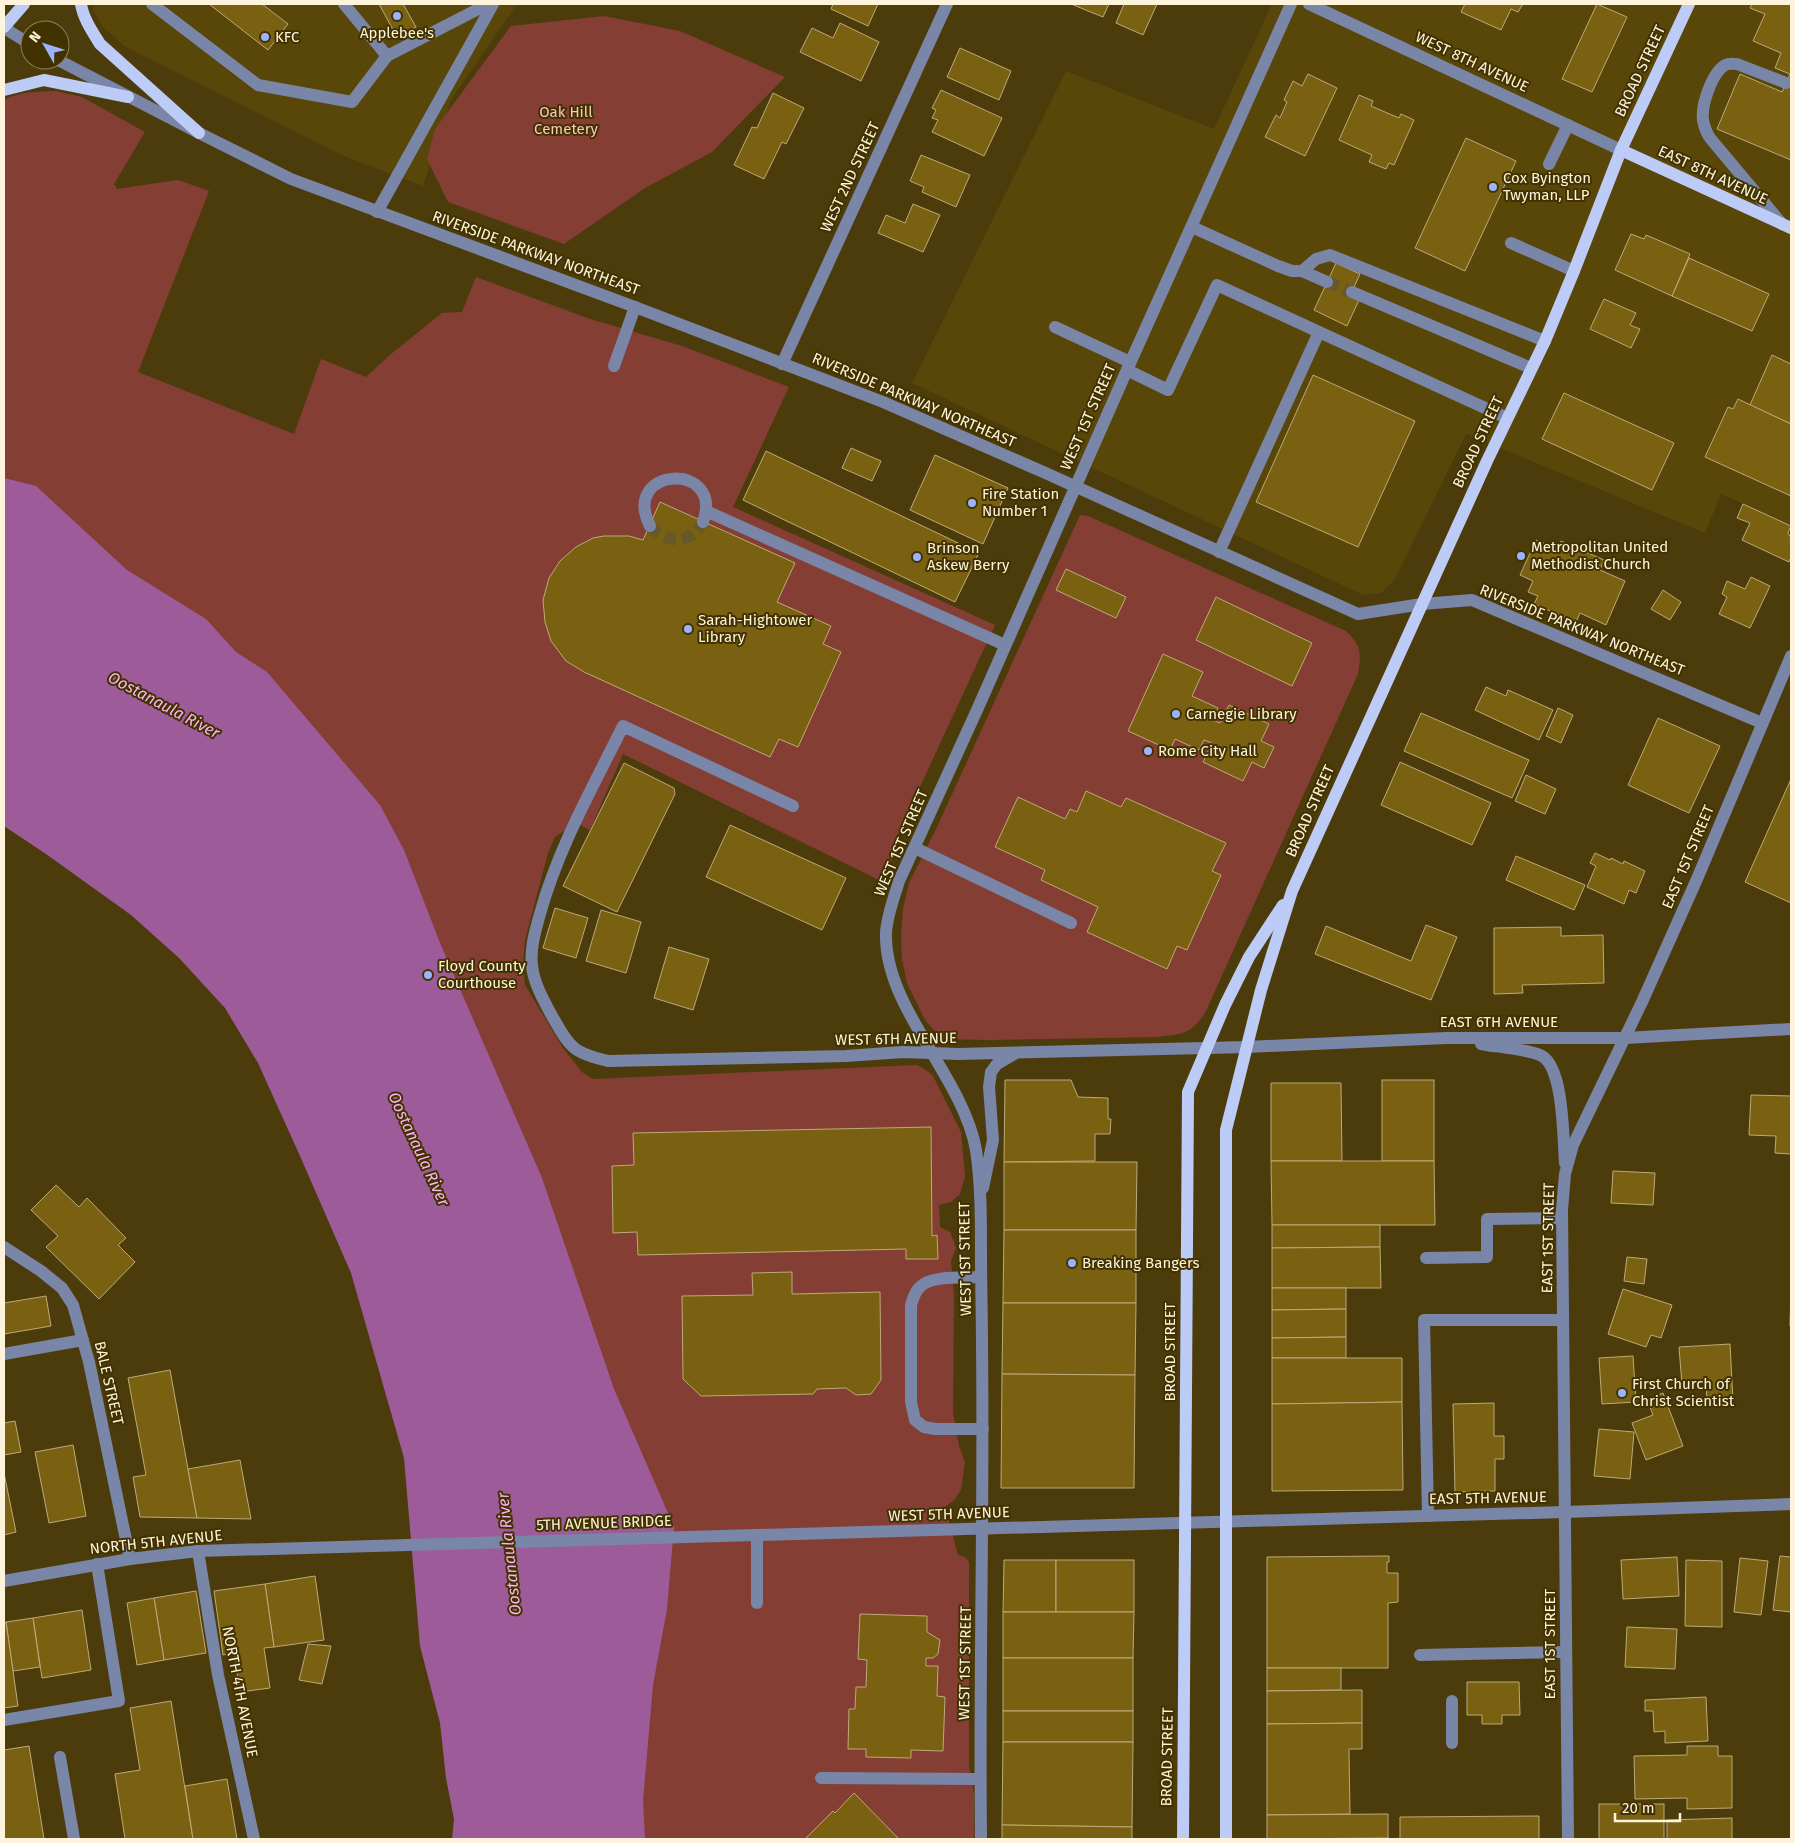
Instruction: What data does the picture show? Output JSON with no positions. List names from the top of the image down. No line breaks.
{"streets":{"main road":["BROAD STREET","EAST 8TH AVENUE"],"street":["WEST 8TH AVENUE","WEST 2ND STREET","RIVERSIDE PARKWAY NORTHEAST","WEST 1ST STREET","EAST 1ST STREET","EAST 6TH AVENUE","WEST 6TH AVENUE","BALE STREET","EAST 5TH AVENUE","WEST 5TH AVENUE","5TH AVENUE BRIDGE","NORTH 5TH AVENUE","NORTH 4TH AVENUE"]},"crossings":[["WEST 8TH AVENUE","BROAD STREET"],["WEST 8TH AVENUE","EAST 8TH AVENUE"],["BROAD STREET","EAST 8TH AVENUE"],["BROAD STREET","RIVERSIDE PARKWAY NORTHEAST"],["BROAD STREET","EAST 6TH AVENUE"],["BROAD STREET","WEST 6TH AVENUE"],["BROAD STREET","EAST 5TH AVENUE"],["BROAD STREET","WEST 5TH AVENUE"],["WEST 2ND STREET","RIVERSIDE PARKWAY NORTHEAST"],["RIVERSIDE PARKWAY NORTHEAST","WEST 1ST STREET"],["RIVERSIDE PARKWAY NORTHEAST","EAST 1ST STREET"],["WEST 1ST STREET","WEST 6TH AVENUE"],["WEST 1ST STREET","WEST 5TH AVENUE"],["EAST 1ST STREET","EAST 6TH AVENUE"],["EAST 1ST STREET","EAST 5TH AVENUE"],["EAST 6TH AVENUE","WEST 6TH AVENUE"],["BALE STREET","NORTH 5TH AVENUE"],["EAST 5TH AVENUE","WEST 5TH AVENUE"],["WEST 5TH AVENUE","5TH AVENUE BRIDGE"],["5TH AVENUE BRIDGE","NORTH 5TH AVENUE"],["NORTH 5TH AVENUE","NORTH 4TH AVENUE"]],"water":["Oostanaula River"],"parks":["Oak Hill Cemetery"],"places":["Applebee's","KFC","Cox Byington Twyman, LLP","Fire Station Number 1","Metropolitan United Methodist Church","Brinson Askew Berry","Sarah-Hightower Library","Carnegie Library","Rome City Hall","Floyd County Courthouse","Breaking Bangers","First Church of Christ Scientist"],"scale_bar":"20 m","north":"top left"}
